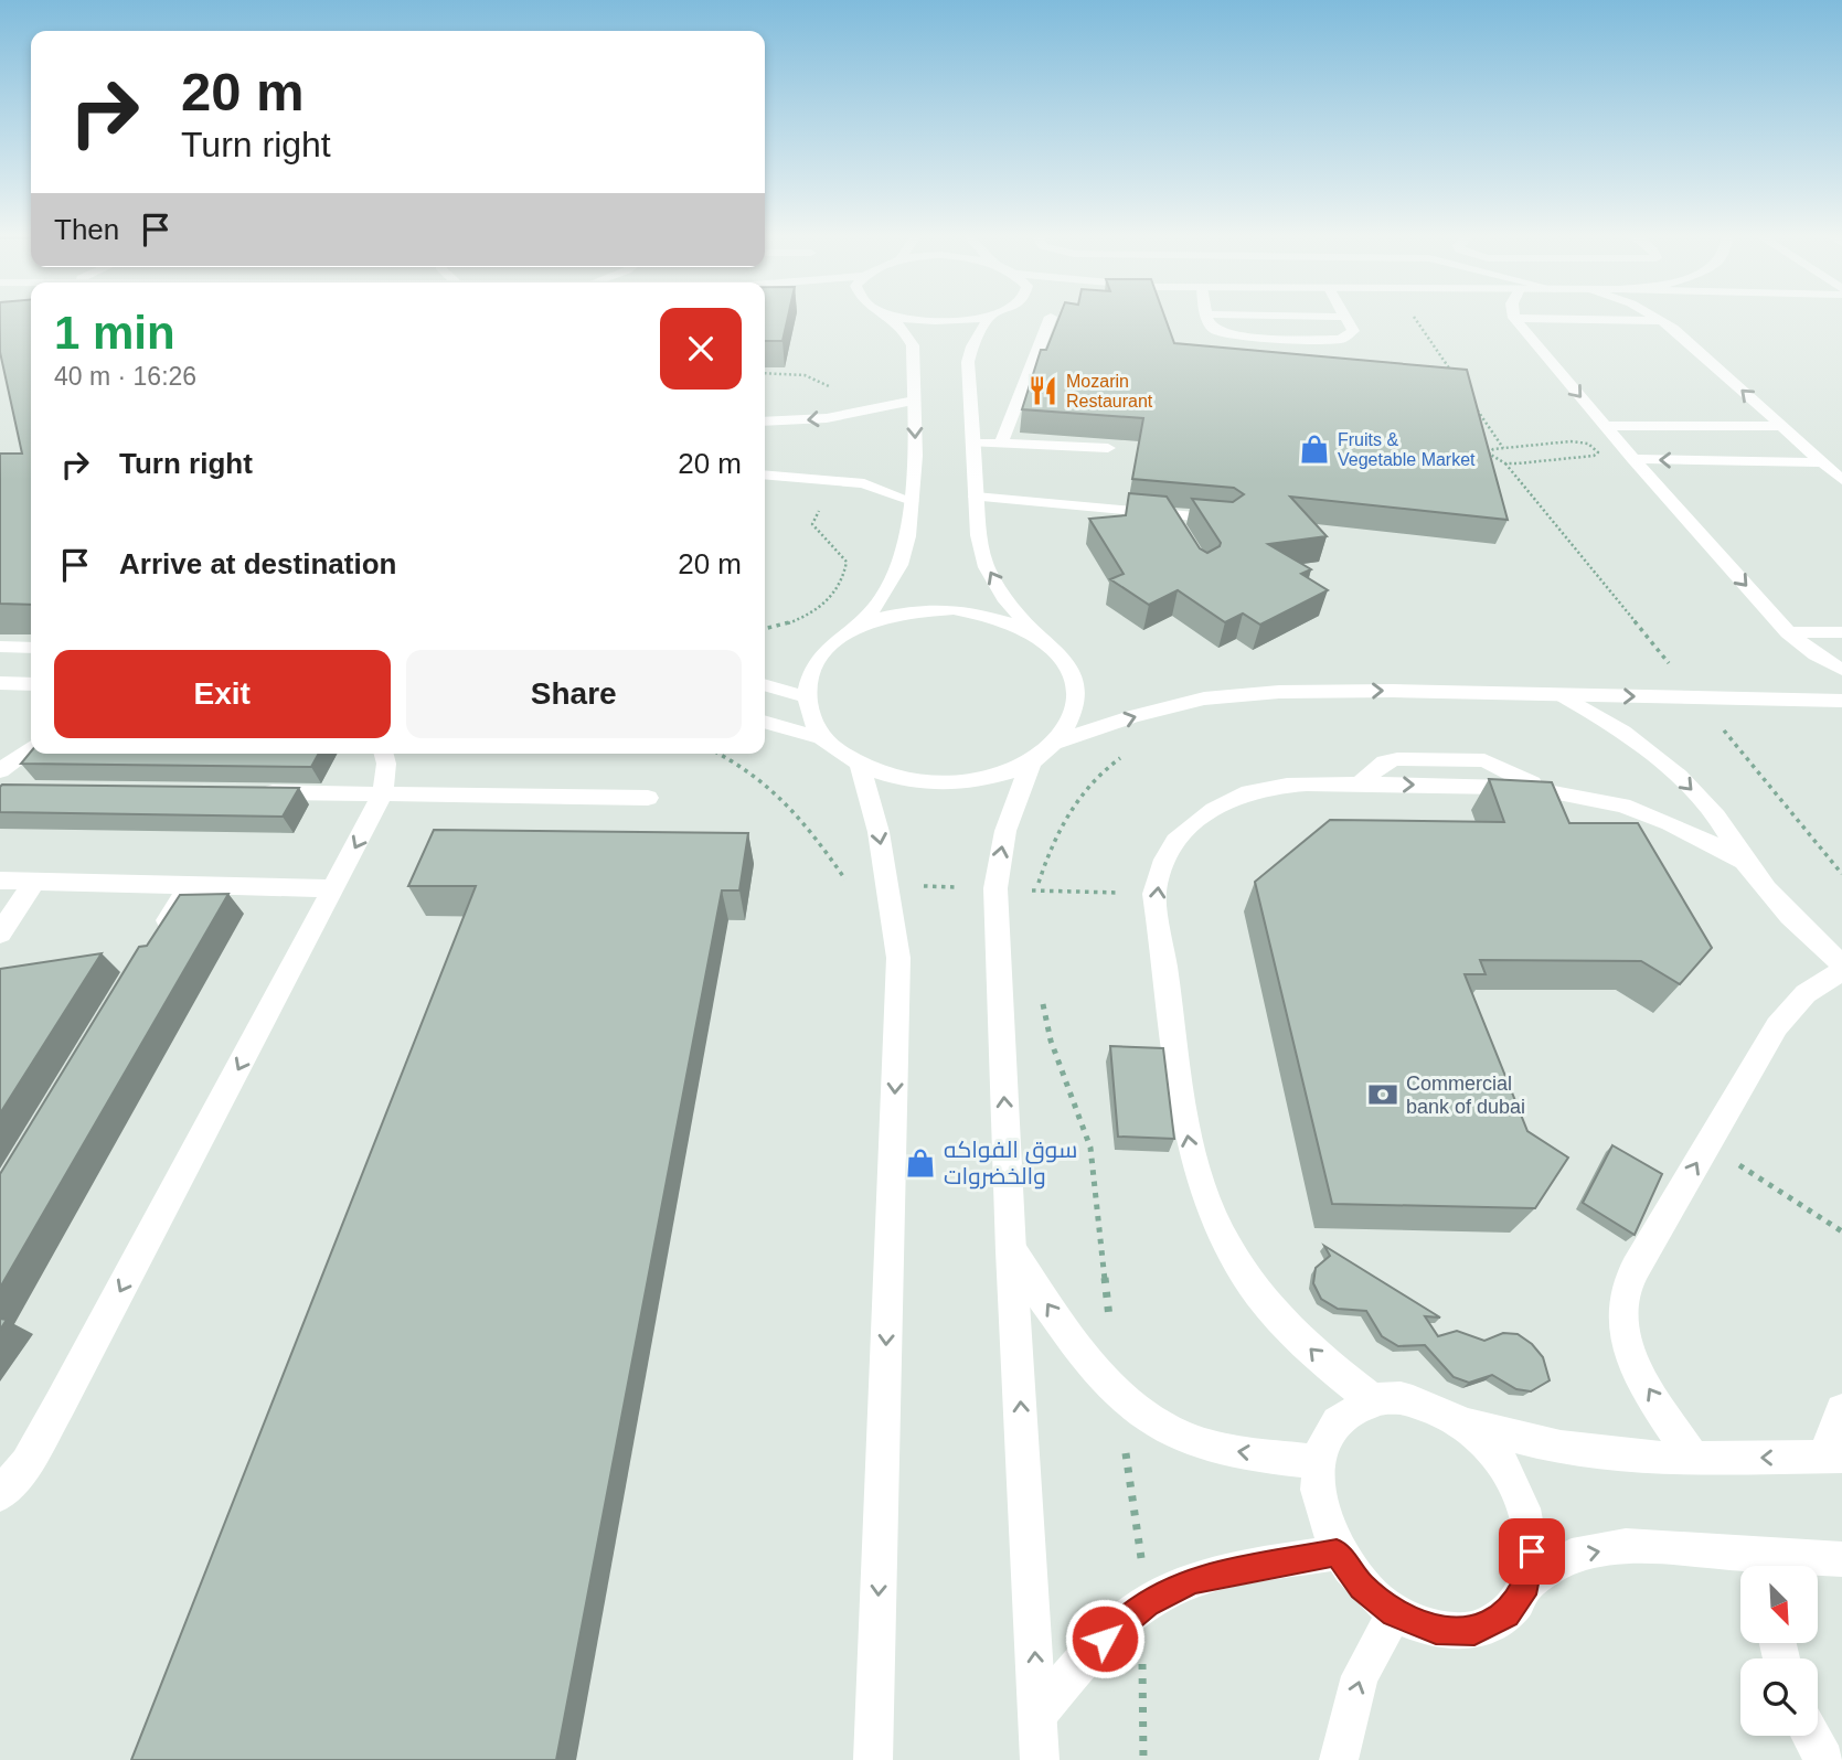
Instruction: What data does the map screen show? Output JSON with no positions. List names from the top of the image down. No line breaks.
{"places":{"restaurant":["Mozarin Restaurant"],"shop":["Fruits & Vegetable Market","سوق الفواكه والخضروات"],"bank":["Commercial bank of dubai"]},"north":"bottom right","page":{"turn":["20 m","Turn right"],"then":"Then","heading":["1 min","40 m · 16:26"],"list":[{"name":"Turn right","value":"20 m"},{"name":"Arrive at destination","value":"20 m"}],"buttons":["Exit","Share"]}}
